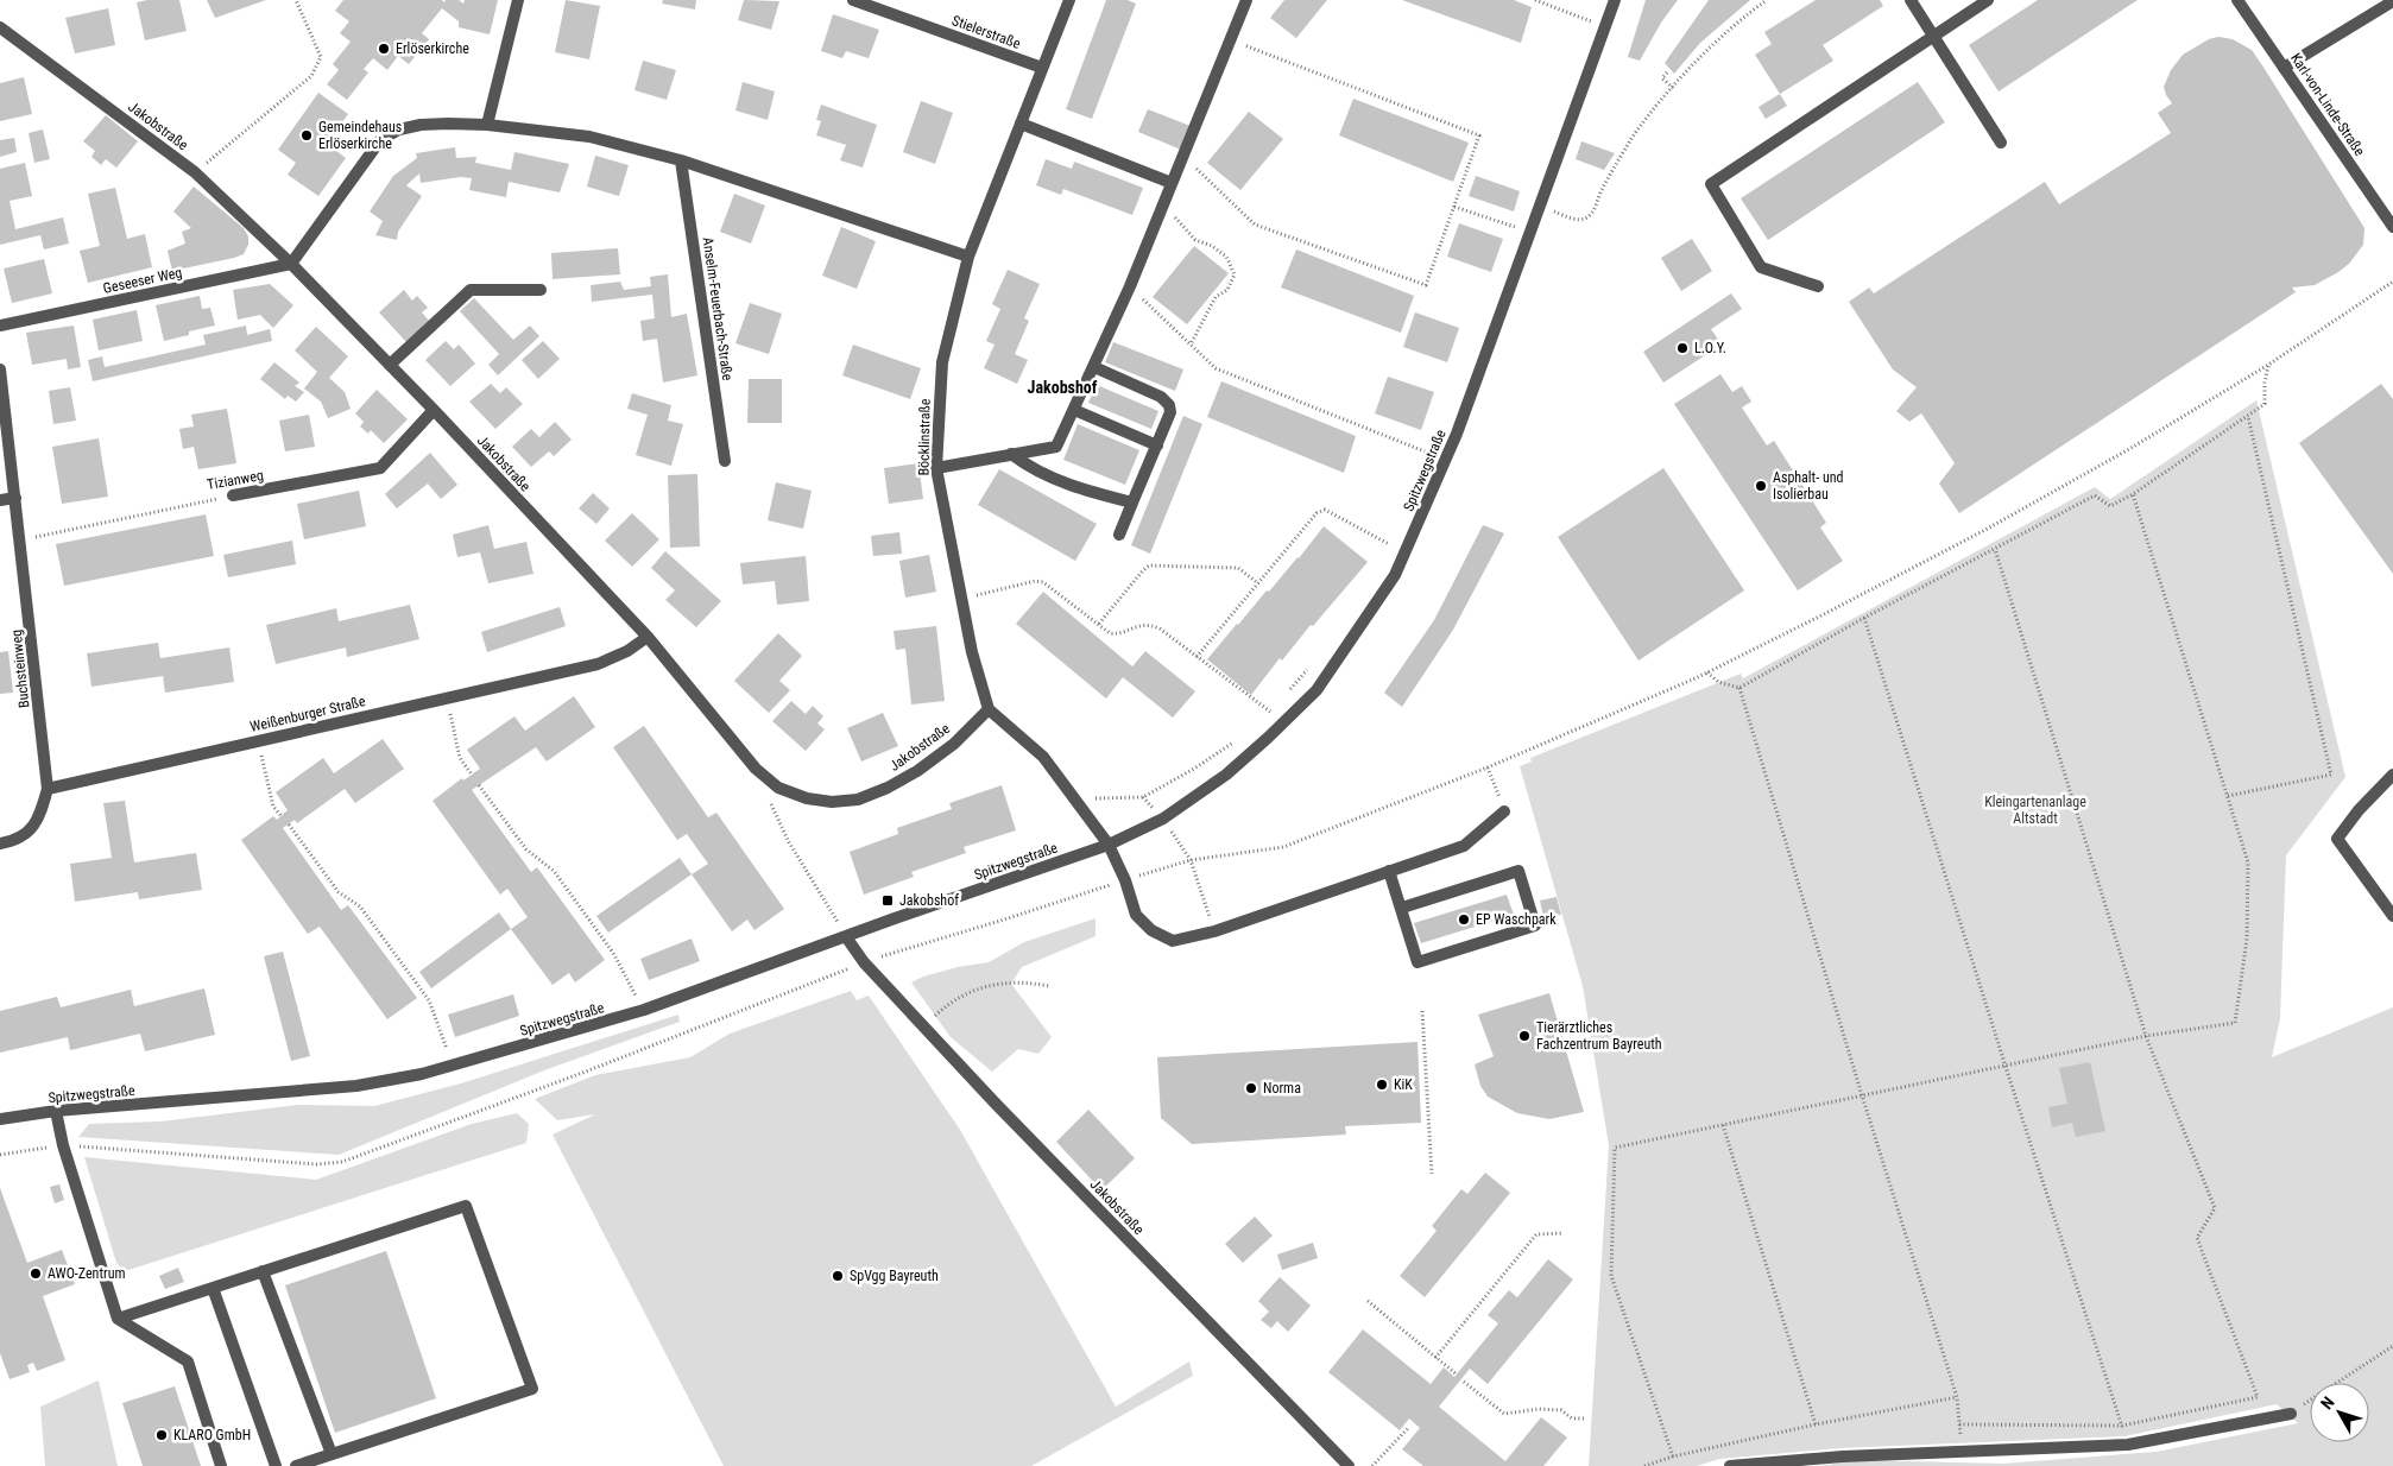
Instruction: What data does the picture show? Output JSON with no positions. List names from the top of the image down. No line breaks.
{"streets":{"street":["Stielerstraße","Karl-von-Linde-Straße","Jakobstraße","Geseeser Weg","Anselm-Feuerbach-Straße","Böcklinstraße","Spitzwegstraße","Tizianweg","Buchsteinweg","Weißenburger Straße"]},"crossings":[["Stielerstraße","Böcklinstraße"],["Jakobstraße","Geseeser Weg"],["Jakobstraße","Böcklinstraße"],["Jakobstraße","Spitzwegstraße"],["Jakobstraße","Tizianweg"],["Jakobstraße","Weißenburger Straße"],["Tizianweg","Buchsteinweg"],["Buchsteinweg","Weißenburger Straße"]],"districts":["Jakobshof"],"parks":["Kleingartenanlage Altstadt"],"places":{"other":["Erlöserkirche","Gemeindehaus Erlöserkirche","L.O.Y.","Asphalt- und Isolierbau","EP Waschpark","Tierärztliches Fachzentrum Bayreuth","KiK","Norma","AWO-Zentrum","SpVgg Bayreuth","KLARO GmbH"],"transit":["Jakobshof"]},"north":"top left"}
